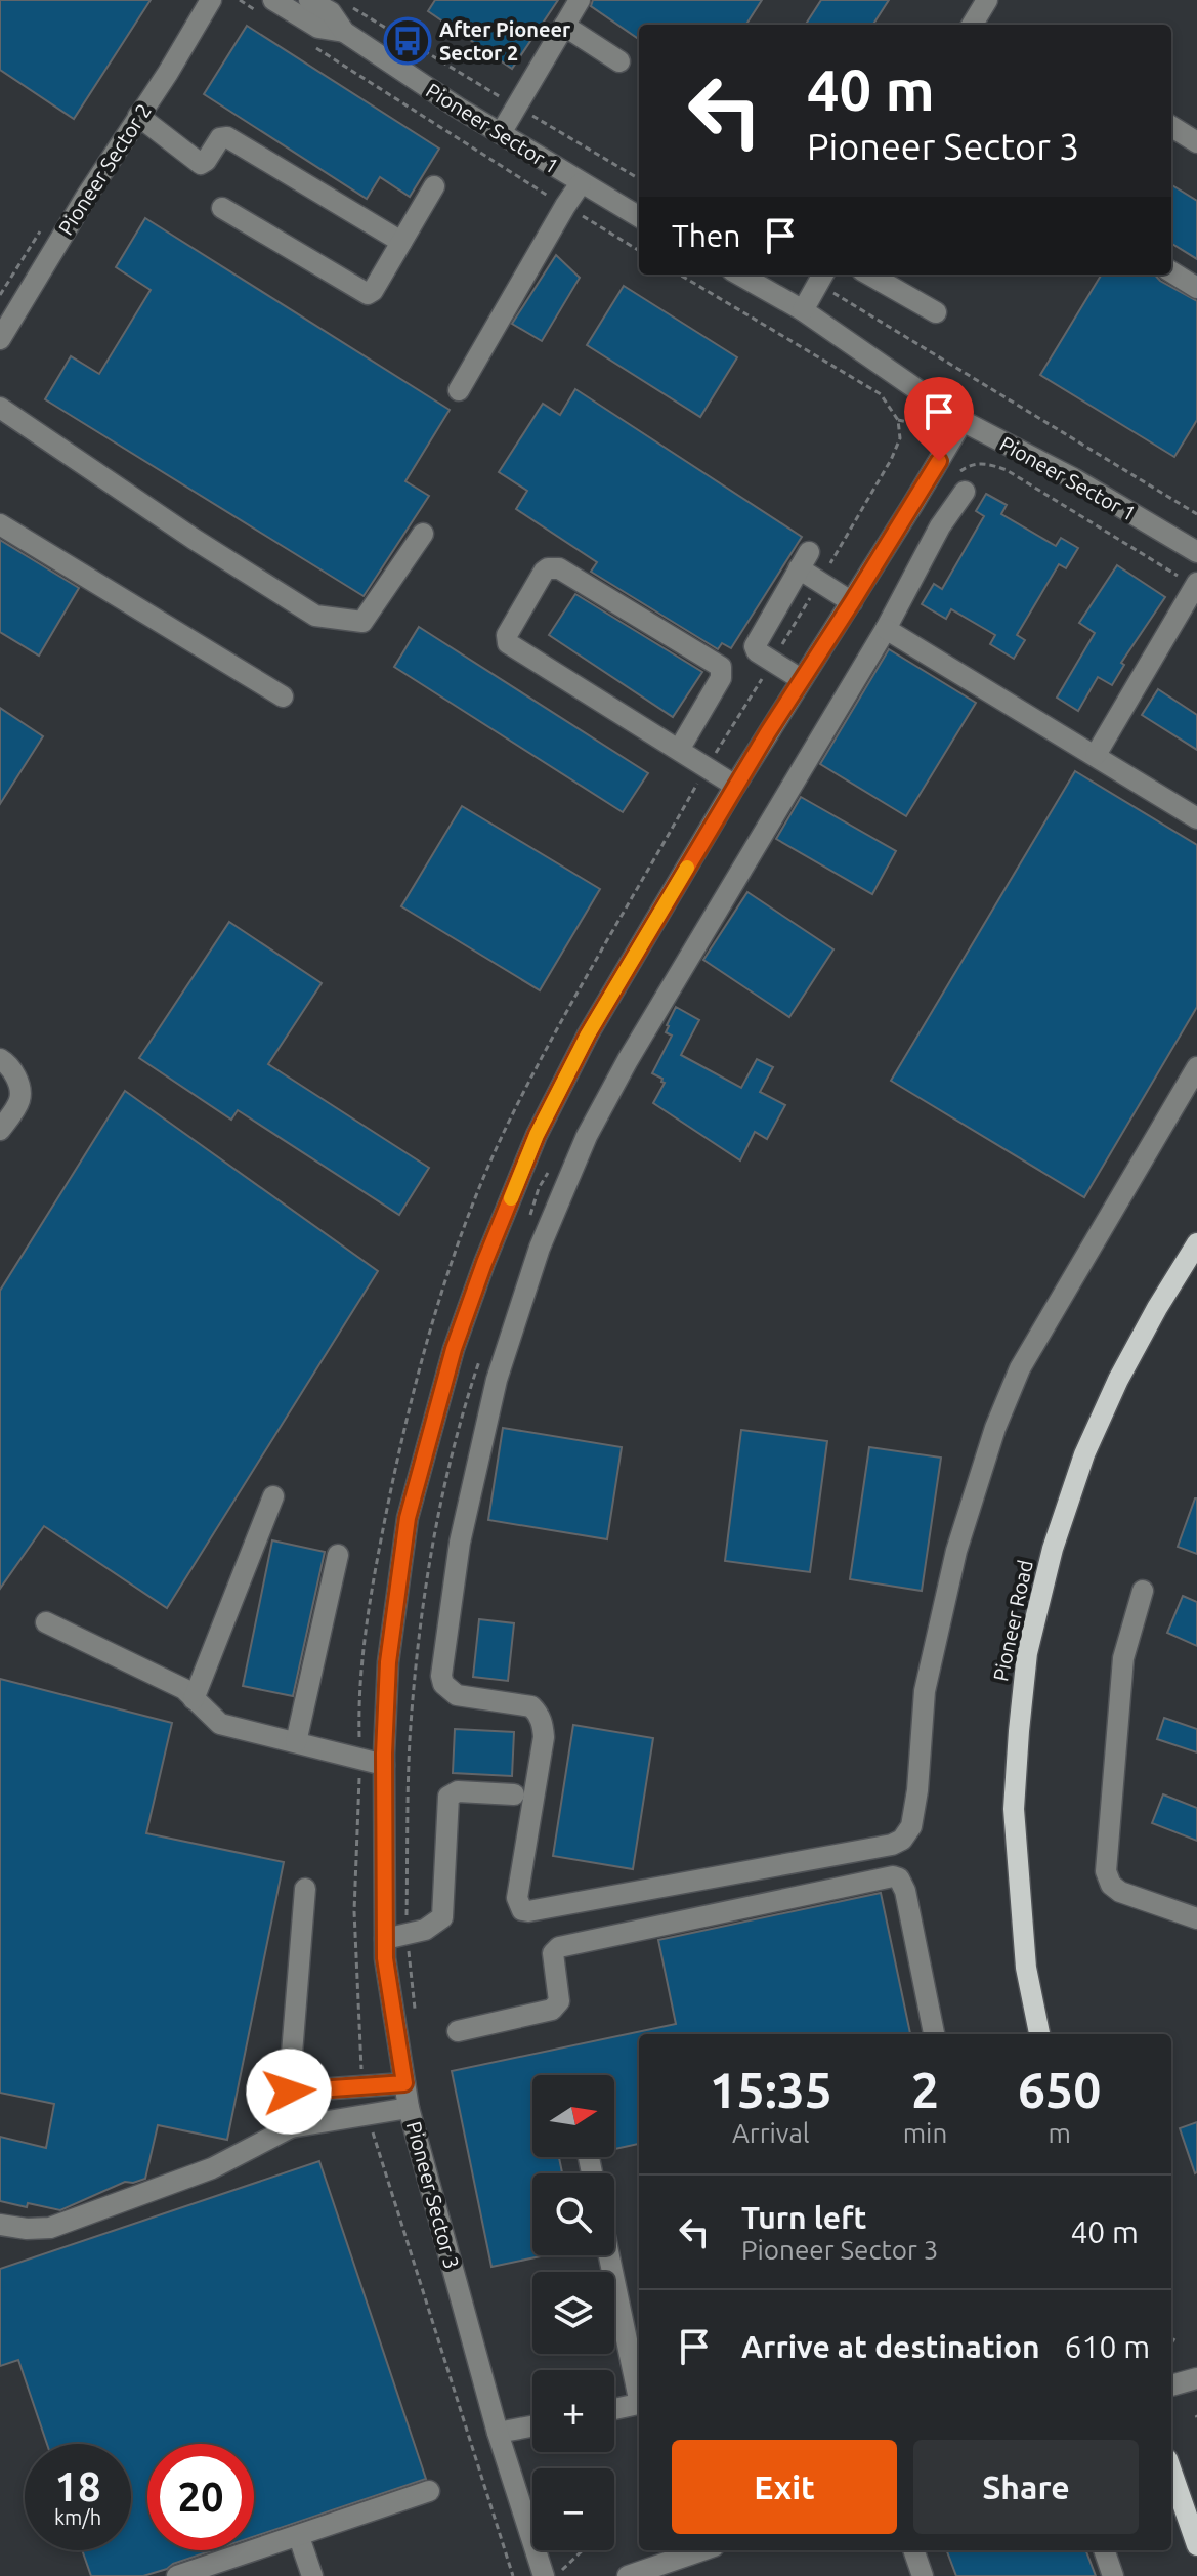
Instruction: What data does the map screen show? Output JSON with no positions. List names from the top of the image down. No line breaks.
{"streets":{"main road":["Pioneer Road"],"street":["Pioneer Sector 1","Pioneer Sector 2","Pioneer Sector 3"]},"crossings":[["Pioneer Sector 1","Pioneer Sector 3"]],"places":{"bus stop":["After Pioneer Sector 2"]},"north":"right","page":{"turn":["40 m","Pioneer Sector 3"],"then":"Then","eta":["15:35","Arrival","2","min","650","m"],"map_buttons":["+","−"],"list":[{"name":"Turn left","note":"Pioneer Sector 3","value":"40 m"},{"name":"Arrive at destination","value":"610 m"}],"buttons":["Exit","Share"],"speed":"18 km/h","limit":"20"}}
